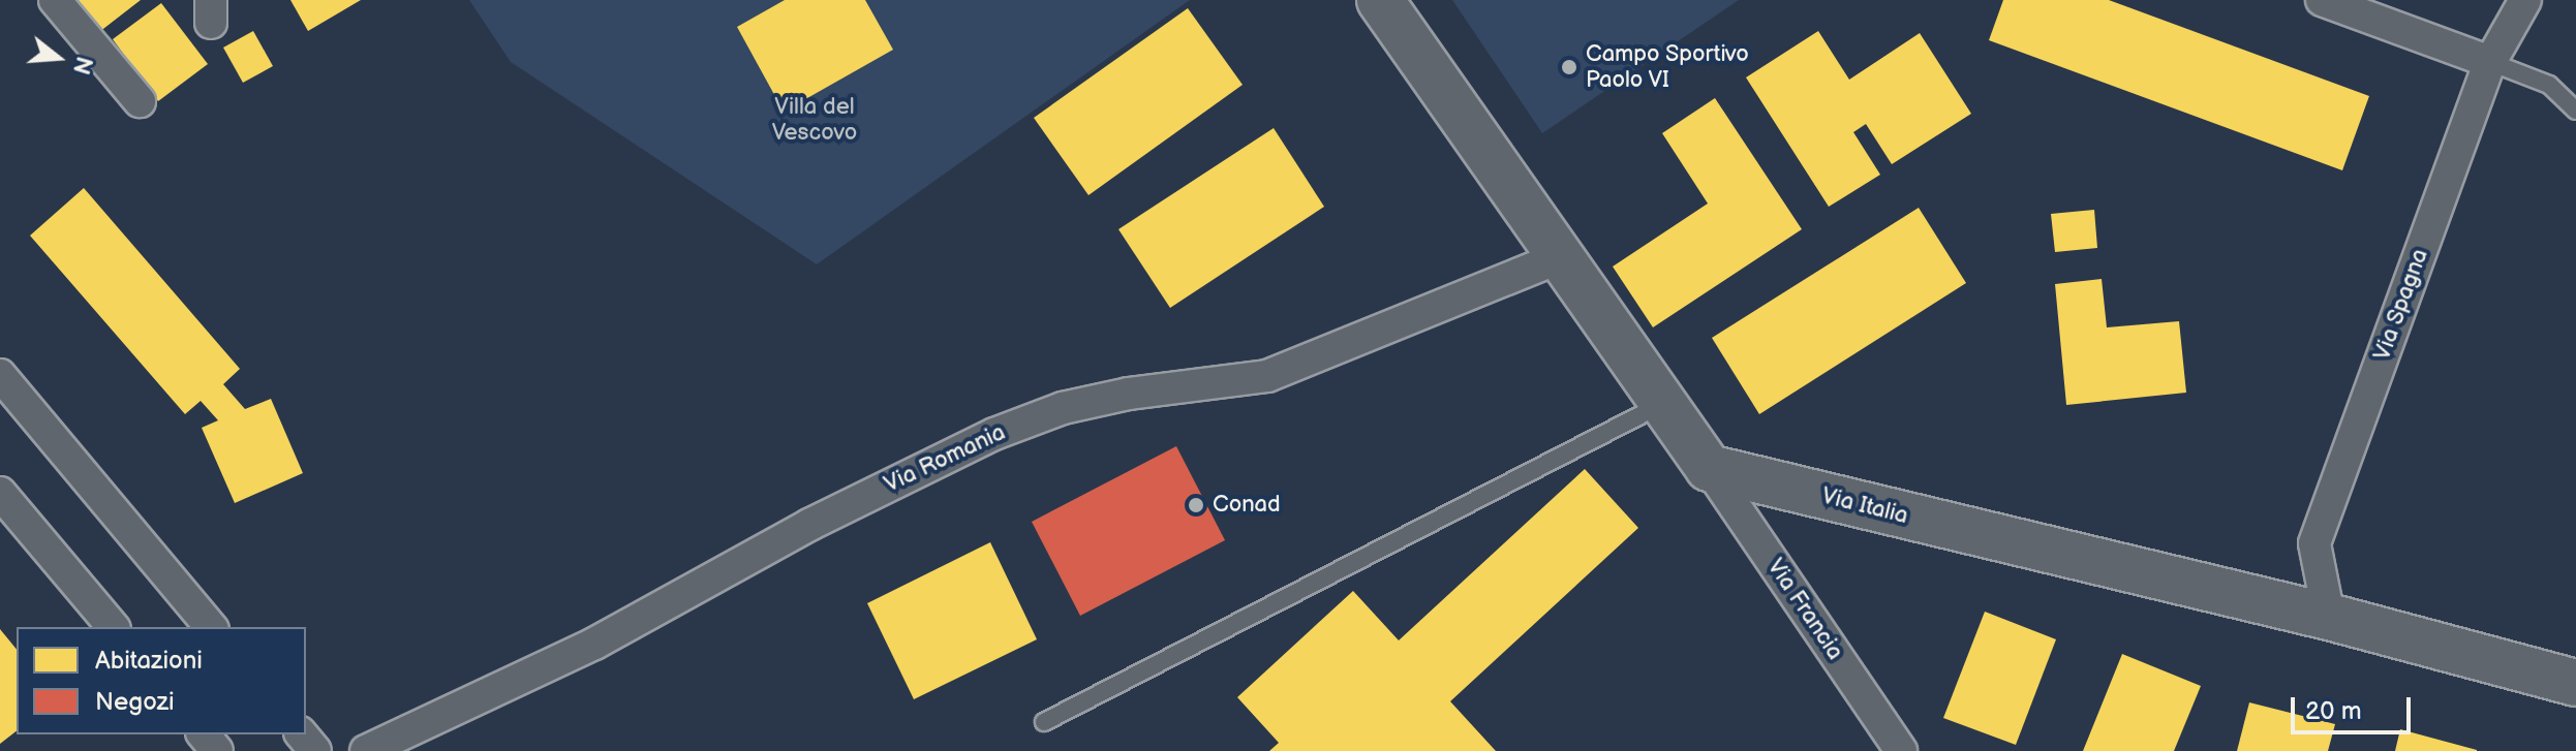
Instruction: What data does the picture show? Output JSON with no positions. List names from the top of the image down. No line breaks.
{"streets":{"street":["Via Spagna","Via Romania","Via Italia","Via Francia"]},"crossings":[["Via Spagna","Via Italia"],["Via Italia","Via Francia"]],"parks":["Villa del Vescovo"],"places":["Campo Sportivo Paolo VI","Conad"],"legend":["Abitazioni","Negozi"],"scale_bar":"20 m","north":"right"}
